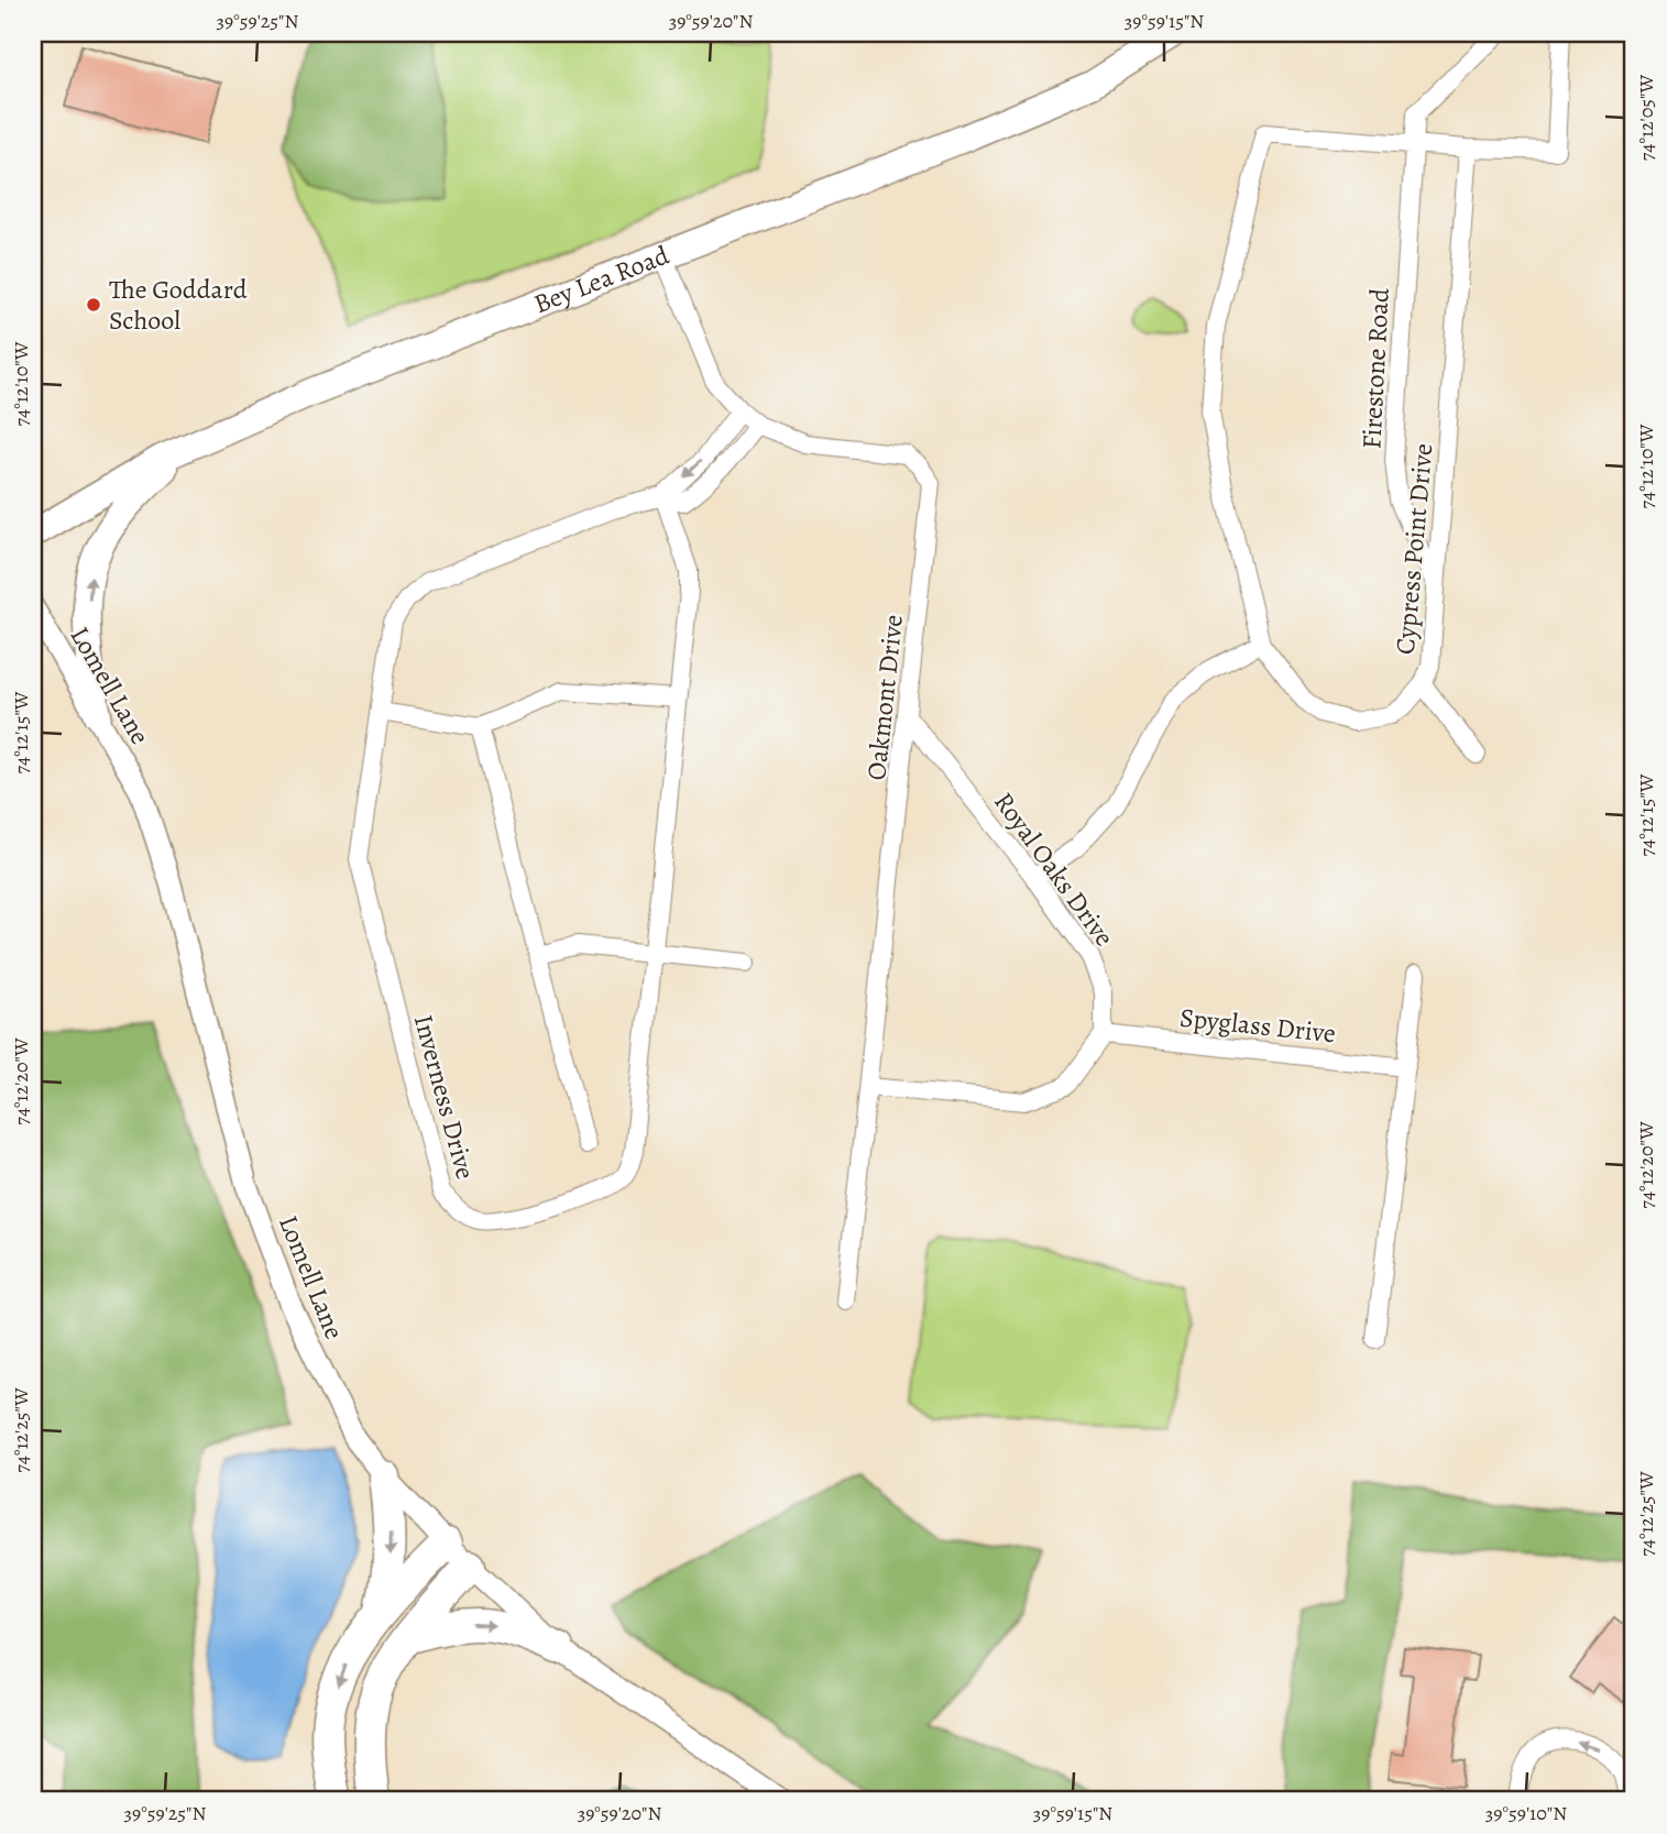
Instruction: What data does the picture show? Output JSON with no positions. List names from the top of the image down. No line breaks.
{"streets":{"main road":["Bey Lea Road"],"street":["Firestone Road","Cypress Point Drive","Lomell Lane","Oakmont Drive","Royal Oaks Drive","Spyglass Drive","Inverness Drive"]},"crossings":[["Bey Lea Road","Oakmont Drive"],["Firestone Road","Cypress Point Drive"],["Oakmont Drive","Royal Oaks Drive"],["Oakmont Drive","Inverness Drive"],["Royal Oaks Drive","Spyglass Drive"]],"places":["The Goddard School"],"coordinates":["39°59'25\"N","39°59'20\"N","39°59'15\"N","74°12'05\"W","74°12'10\"W","74°12'15\"W","74°12'20\"W","74°12'25\"W","39°59'10\"N"]}
